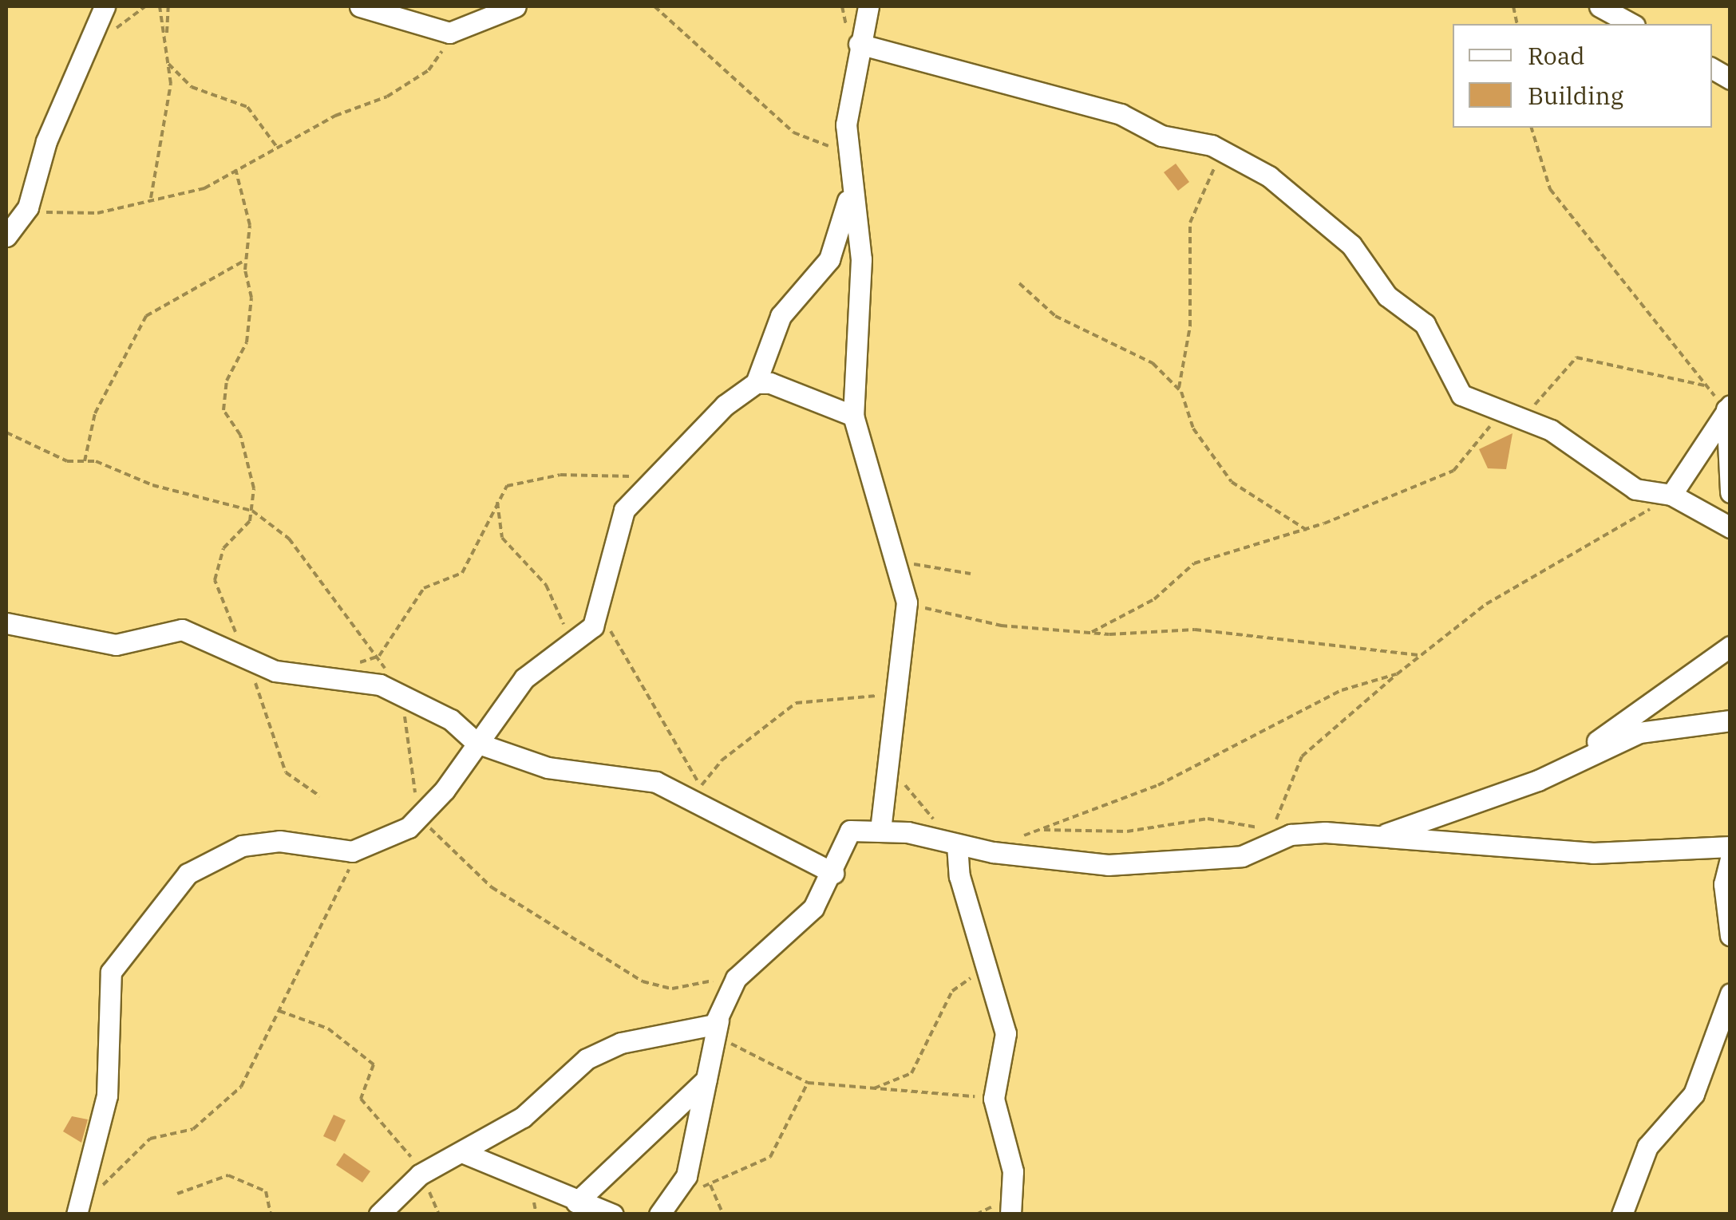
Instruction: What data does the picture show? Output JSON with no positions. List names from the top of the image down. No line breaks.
{"legend":["Road","Building"]}
